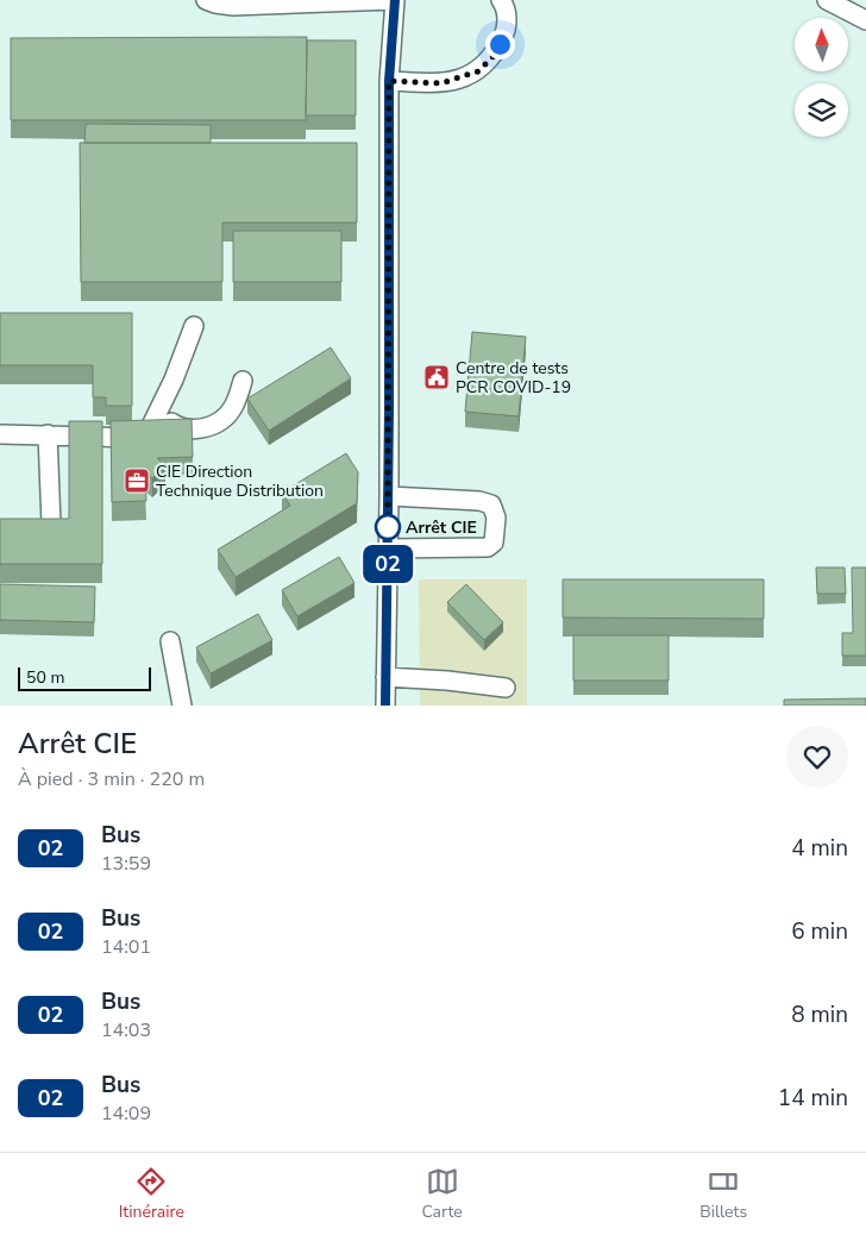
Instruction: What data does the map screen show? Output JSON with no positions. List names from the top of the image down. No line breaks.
{"places":{"public building":["Centre de tests PCR COVID-19"],"office":["CIE Direction Technique Distribution"],"other":["Arrêt CIE"]},"lines":["bus line 02"],"scale_bar":"50 m","north":"top","page":{"on_map":"02","scale":"50 m","heading":["Arrêt CIE","À pied · 3 min · 220 m"],"list":[{"mark":"02","name":"Bus","note":"13:59","value":"4 min"},{"mark":"02","name":"Bus","note":"14:01","value":"6 min"},{"mark":"02","name":"Bus","note":"14:03","value":"8 min"},{"mark":"02","name":"Bus","note":"14:09","value":"14 min"}],"tabs":["Itinéraire","Carte","Billets"]}}
